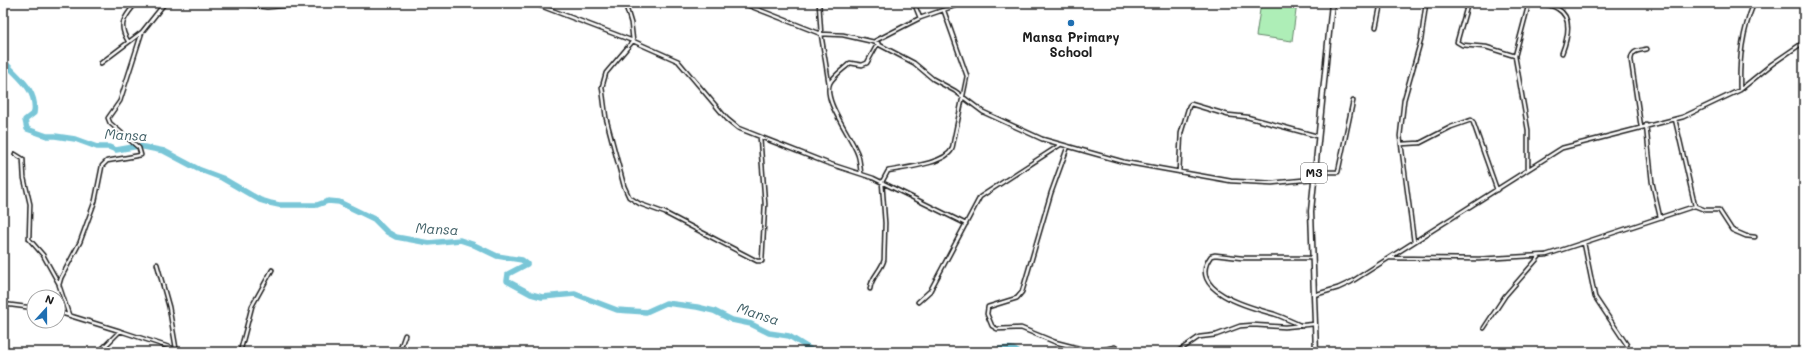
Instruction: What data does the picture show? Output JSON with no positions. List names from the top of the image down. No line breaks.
{"streets":{"main road":["M3"]},"water":["Mansa"],"places":["Mansa Primary School"],"north":"top"}
